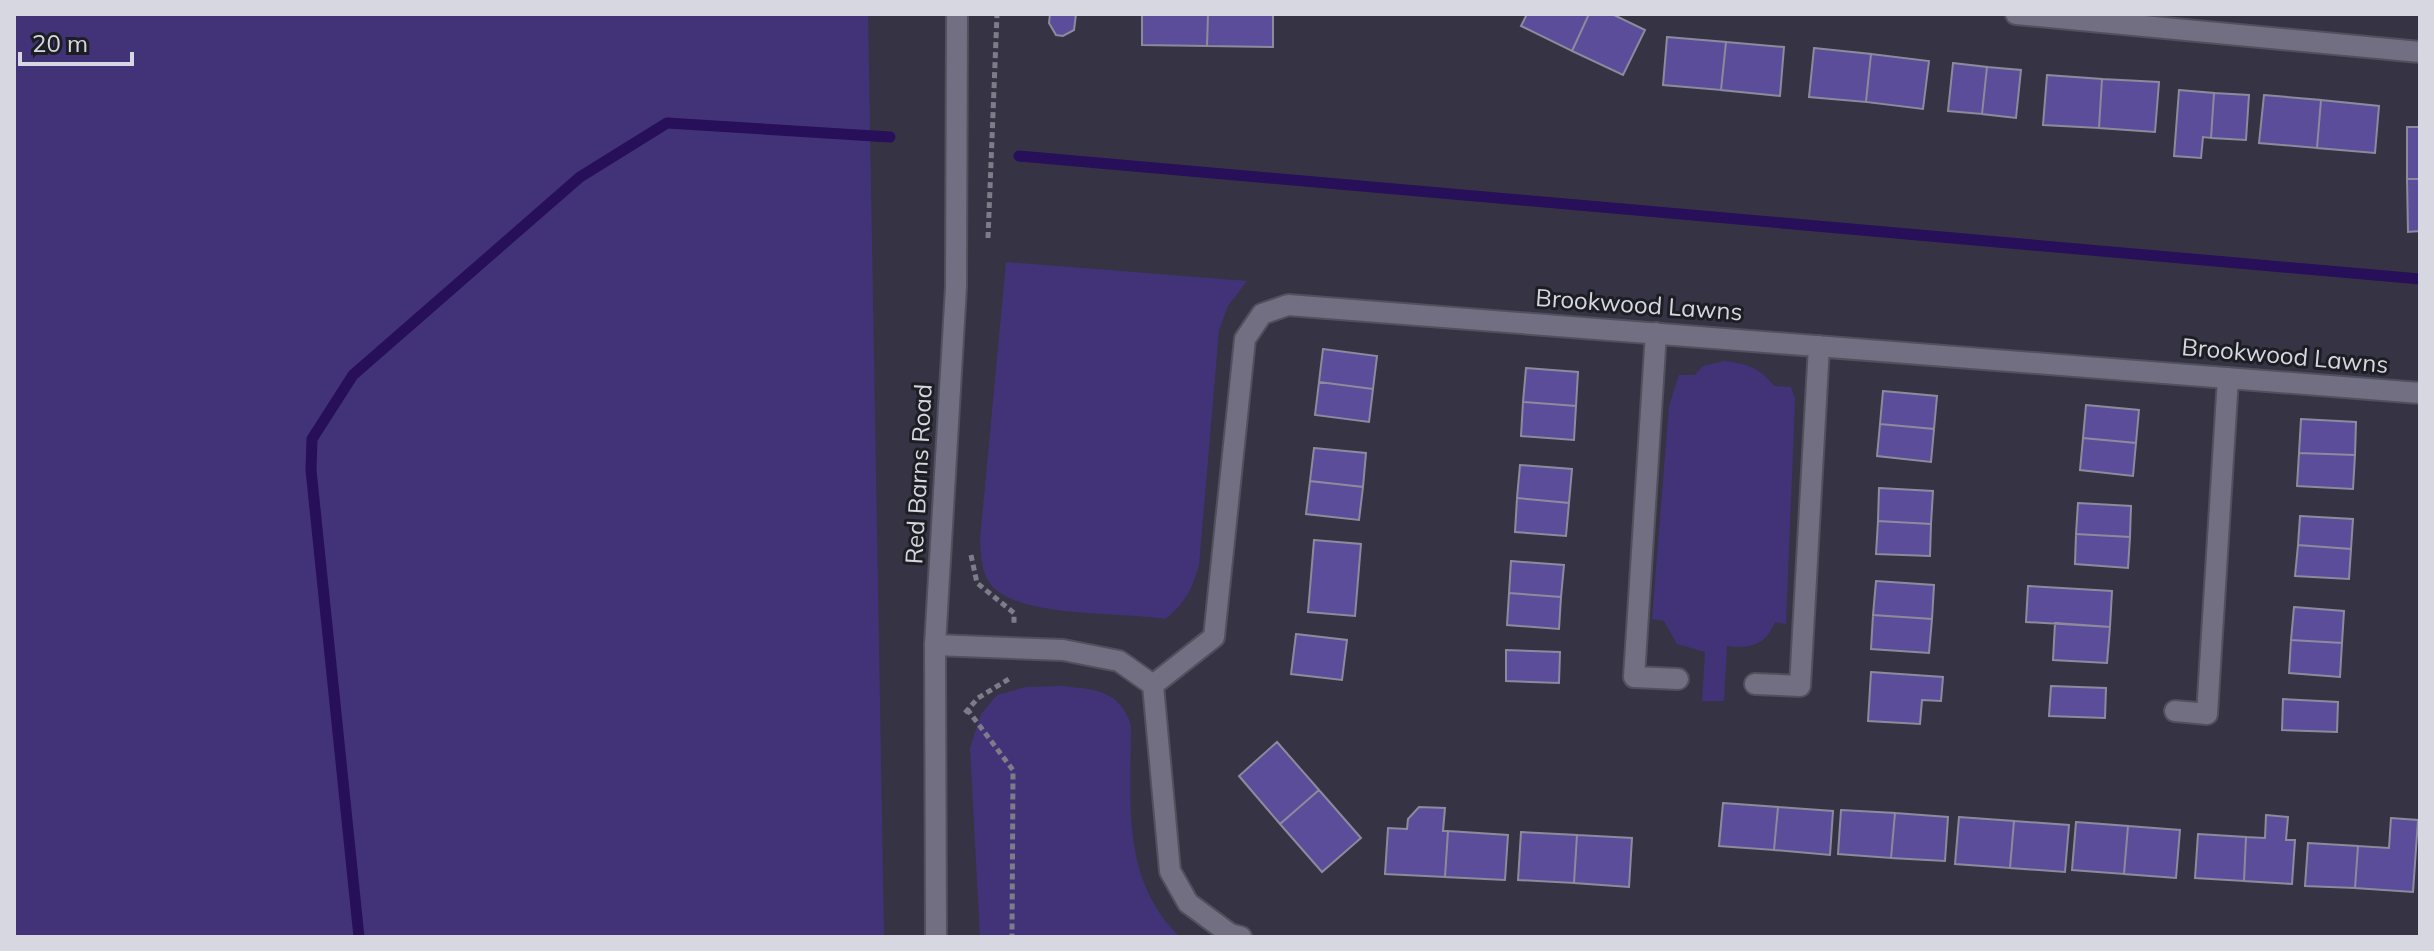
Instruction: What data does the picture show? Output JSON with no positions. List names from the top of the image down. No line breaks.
{"streets":{"street":["Brookwood Lawns","Red Barns Road"]},"scale_bar":"20 m"}
